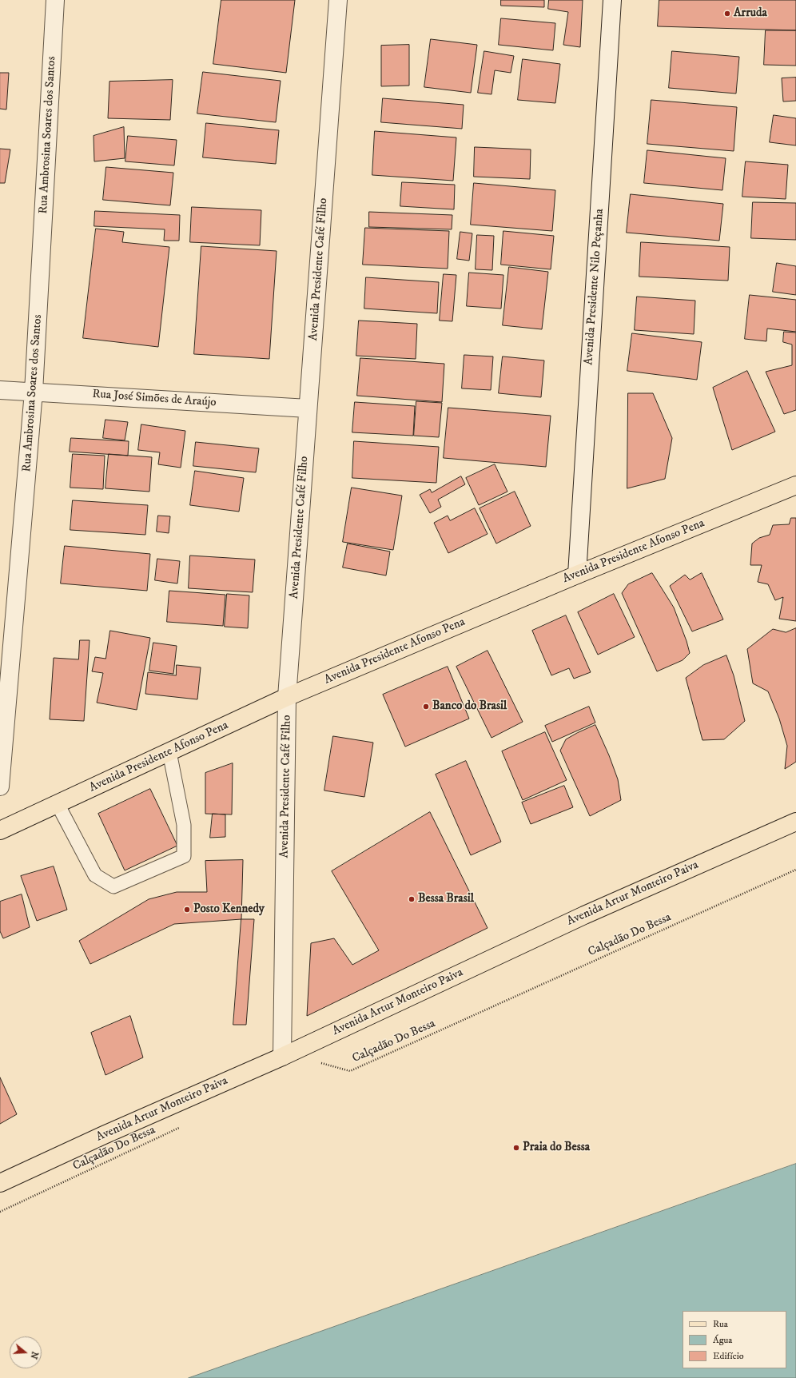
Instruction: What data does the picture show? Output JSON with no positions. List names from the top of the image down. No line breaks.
{"streets":{"main road":["Avenida Presidente Afonso Pena","Avenida Artur Monteiro Paiva"],"street":["Rua Ambrosina Soares dos Santos","Avenida Presidente Café Filho","Avenida Presidente Nilo Peçanha","Rua José Simões de Araújo"],"path":["Calçadão Do Bessa"]},"crossings":[["Rua Ambrosina Soares dos Santos","Rua José Simões de Araújo"],["Avenida Presidente Café Filho","Rua José Simões de Araújo"],["Avenida Presidente Café Filho","Avenida Presidente Afonso Pena"],["Avenida Presidente Café Filho","Avenida Artur Monteiro Paiva"],["Avenida Presidente Nilo Peçanha","Avenida Presidente Afonso Pena"]],"places":["Arruda","Banco do Brasil","Bessa Brasil","Posto Kennedy","Praia do Bessa"],"legend":["Rua","Água","Edifício"],"north":"right"}
